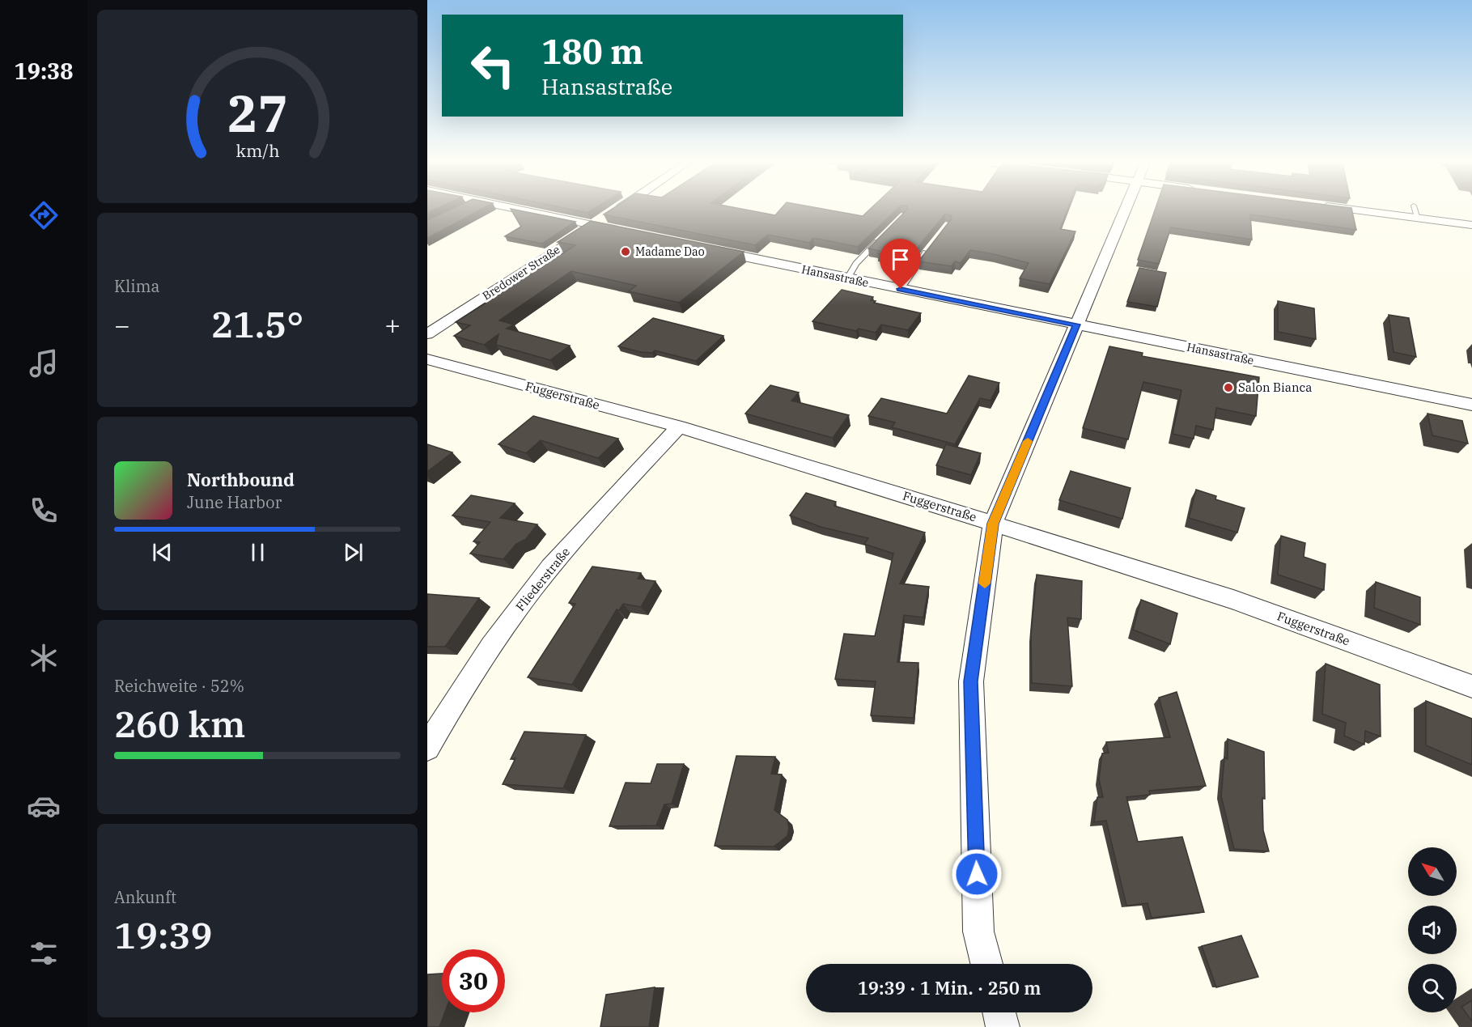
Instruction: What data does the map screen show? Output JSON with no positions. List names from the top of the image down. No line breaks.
{"streets":{"street":["Bredower Straße","Hansastraße","Fuggerstraße","Fliederstraße"]},"crossings":[["Fuggerstraße","Fliederstraße"]],"places":["Madame Dao","Salon Bianca"],"north":"top left","page":{"tabs":"19:38","turn":["180 m","Hansastraße"],"tile":["Klima",["Reichweite · 52%","260 km"],["Ankunft","19:39"]],"heat":["−","21.5°","+"],"song":["Northbound","June Harbor"],"limit":"30","trip":"19:39 · 1 Min. · 250 m","gauge":["27","km/h"]}}
